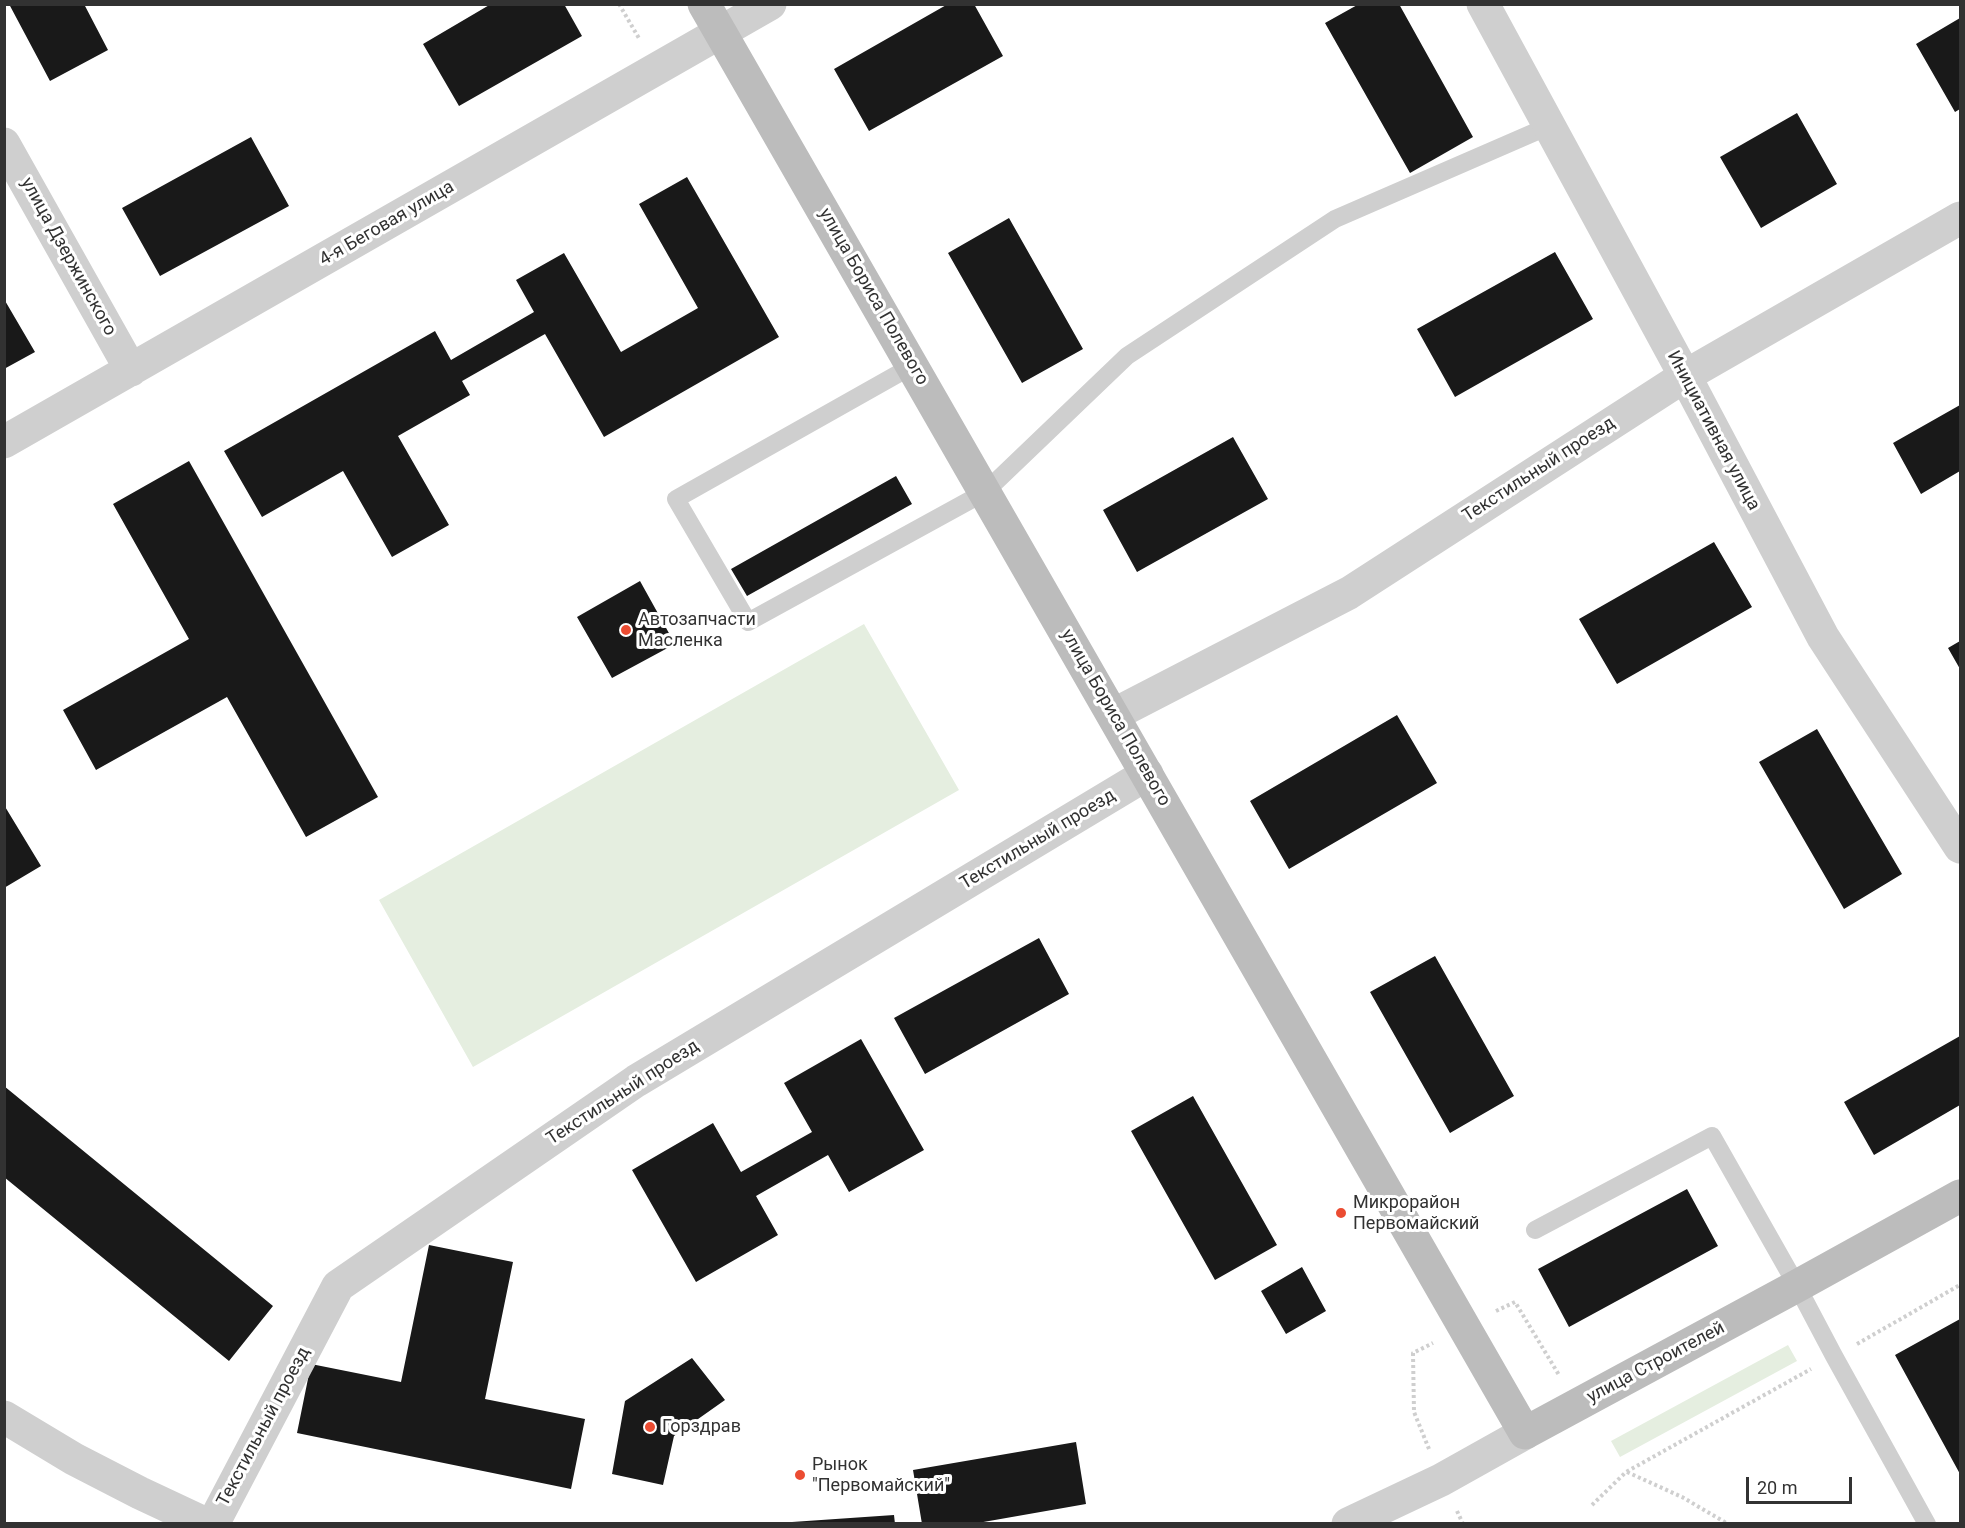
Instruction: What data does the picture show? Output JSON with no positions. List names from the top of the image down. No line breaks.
{"streets":{"main road":["улица Бориса Полевого","улица Строителей"],"street":["4-я Беговая улица","улица Дзержинского","Инициативная улица","Текстильный проезд"]},"crossings":[["4-я Беговая улица","улица Дзержинского"],["4-я Беговая улица","улица Бориса Полевого"],["улица Бориса Полевого","Текстильный проезд"],["улица Бориса Полевого","улица Строителей"],["Инициативная улица","Текстильный проезд"]],"places":["Автозапчасти Масленка","Микрорайон Первомайский","Горздрав","Рынок \"Первомайский\""],"scale_bar":"20 m"}
